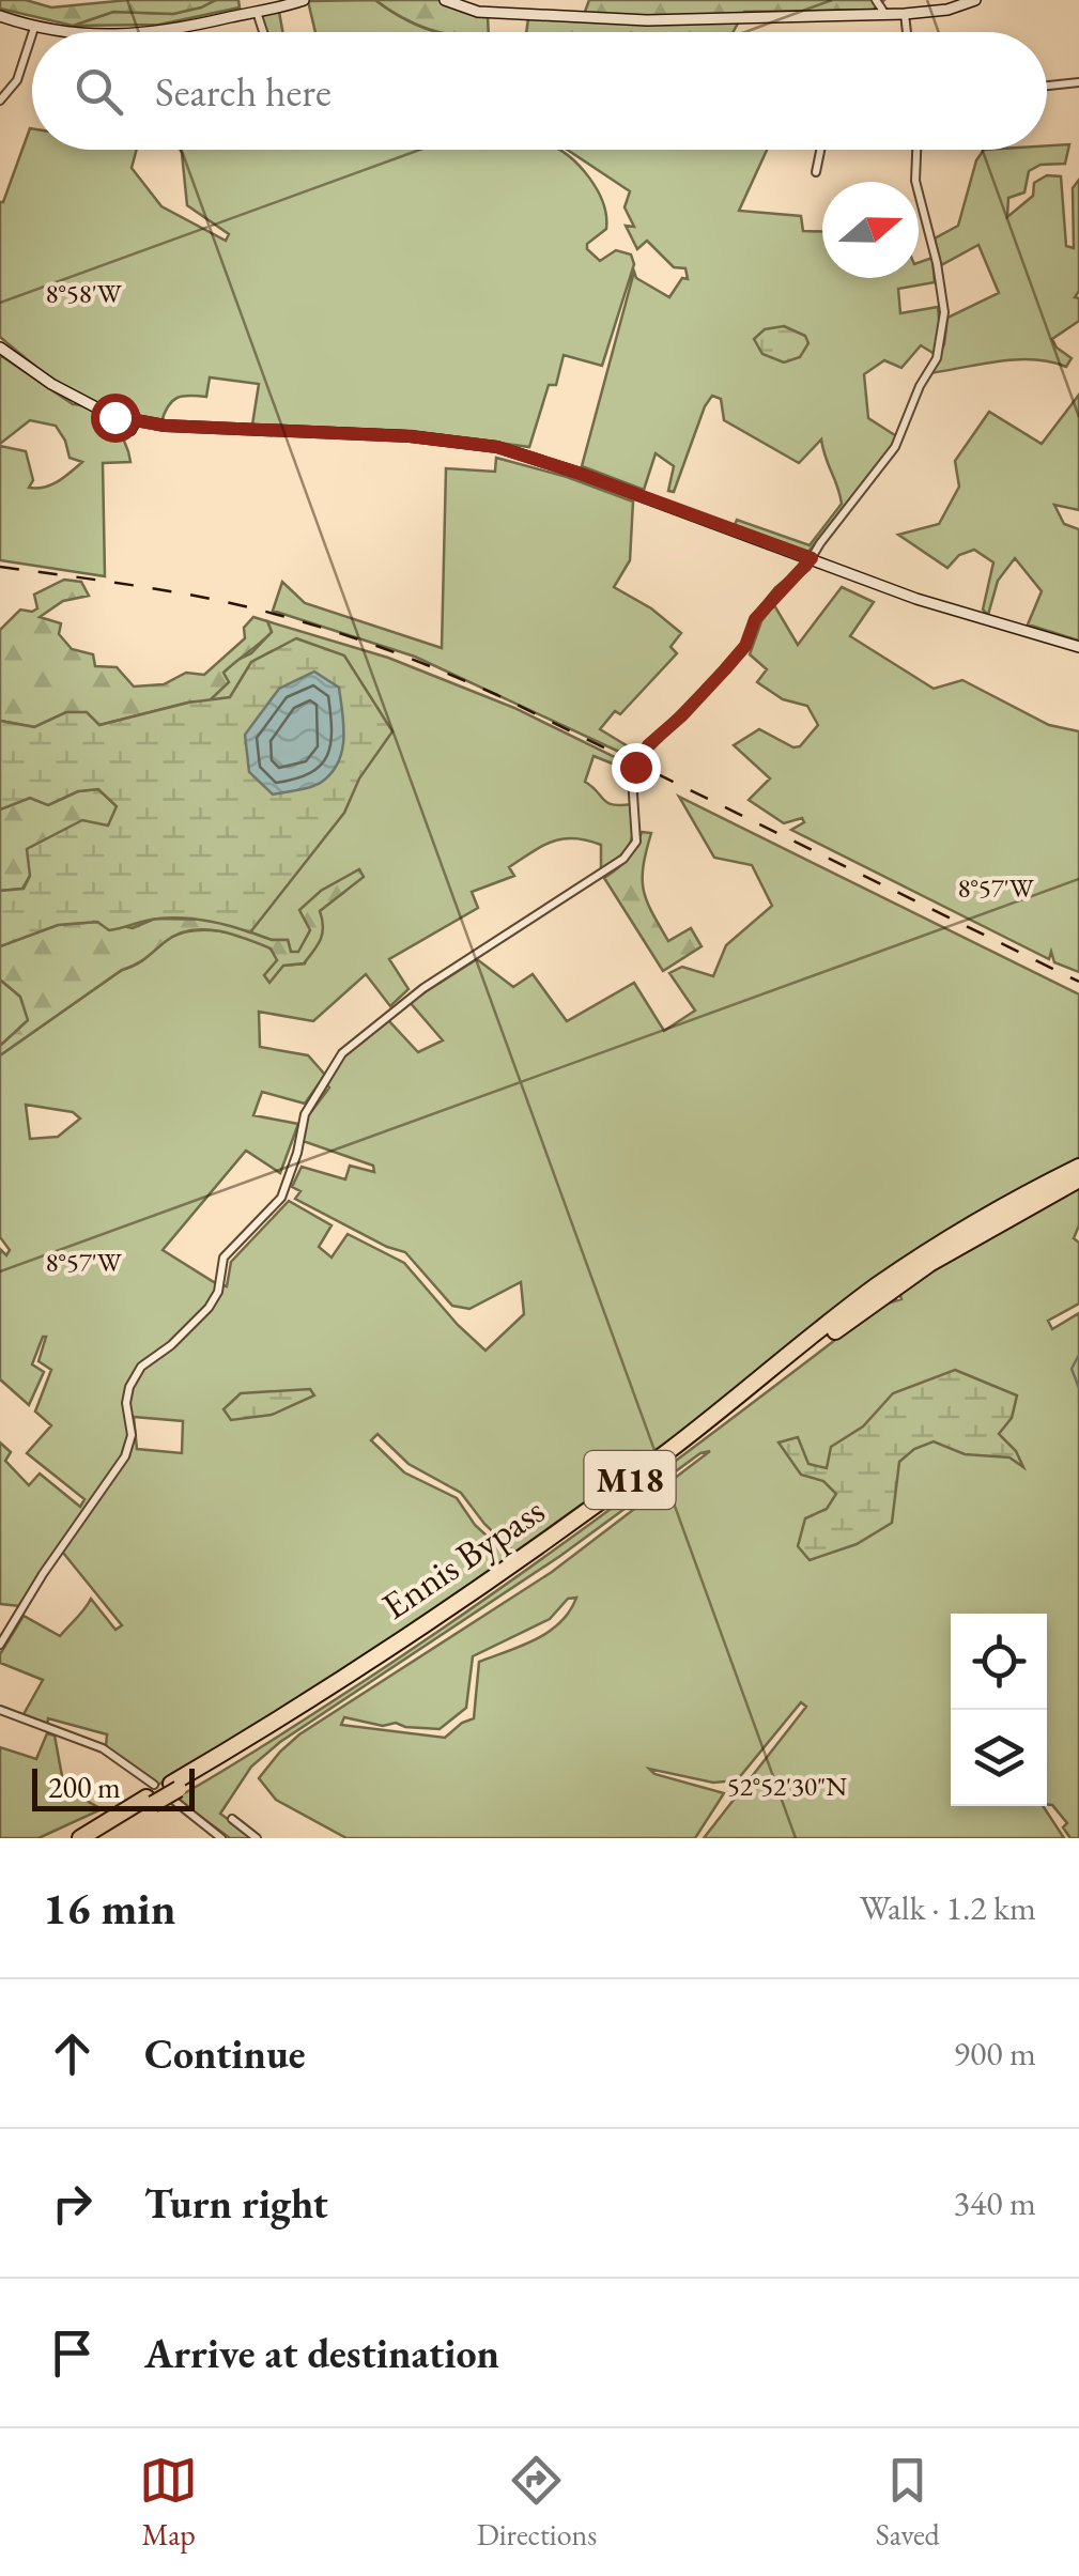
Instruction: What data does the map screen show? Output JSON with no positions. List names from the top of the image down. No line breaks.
{"streets":{"highway":["M18","Ennis Bypass"]},"scale_bar":"200 m","north":"right","page":{"search":"Search here","scale":"200 m","heading":["16 min","Walk · 1.2 km"],"list":[["Continue","900 m"],["Turn right","340 m"],"Arrive at destination"],"nav":["Map","Directions","Saved"]},"coordinates":["8°58'W","8°57'W","52°52'30\"N"]}
